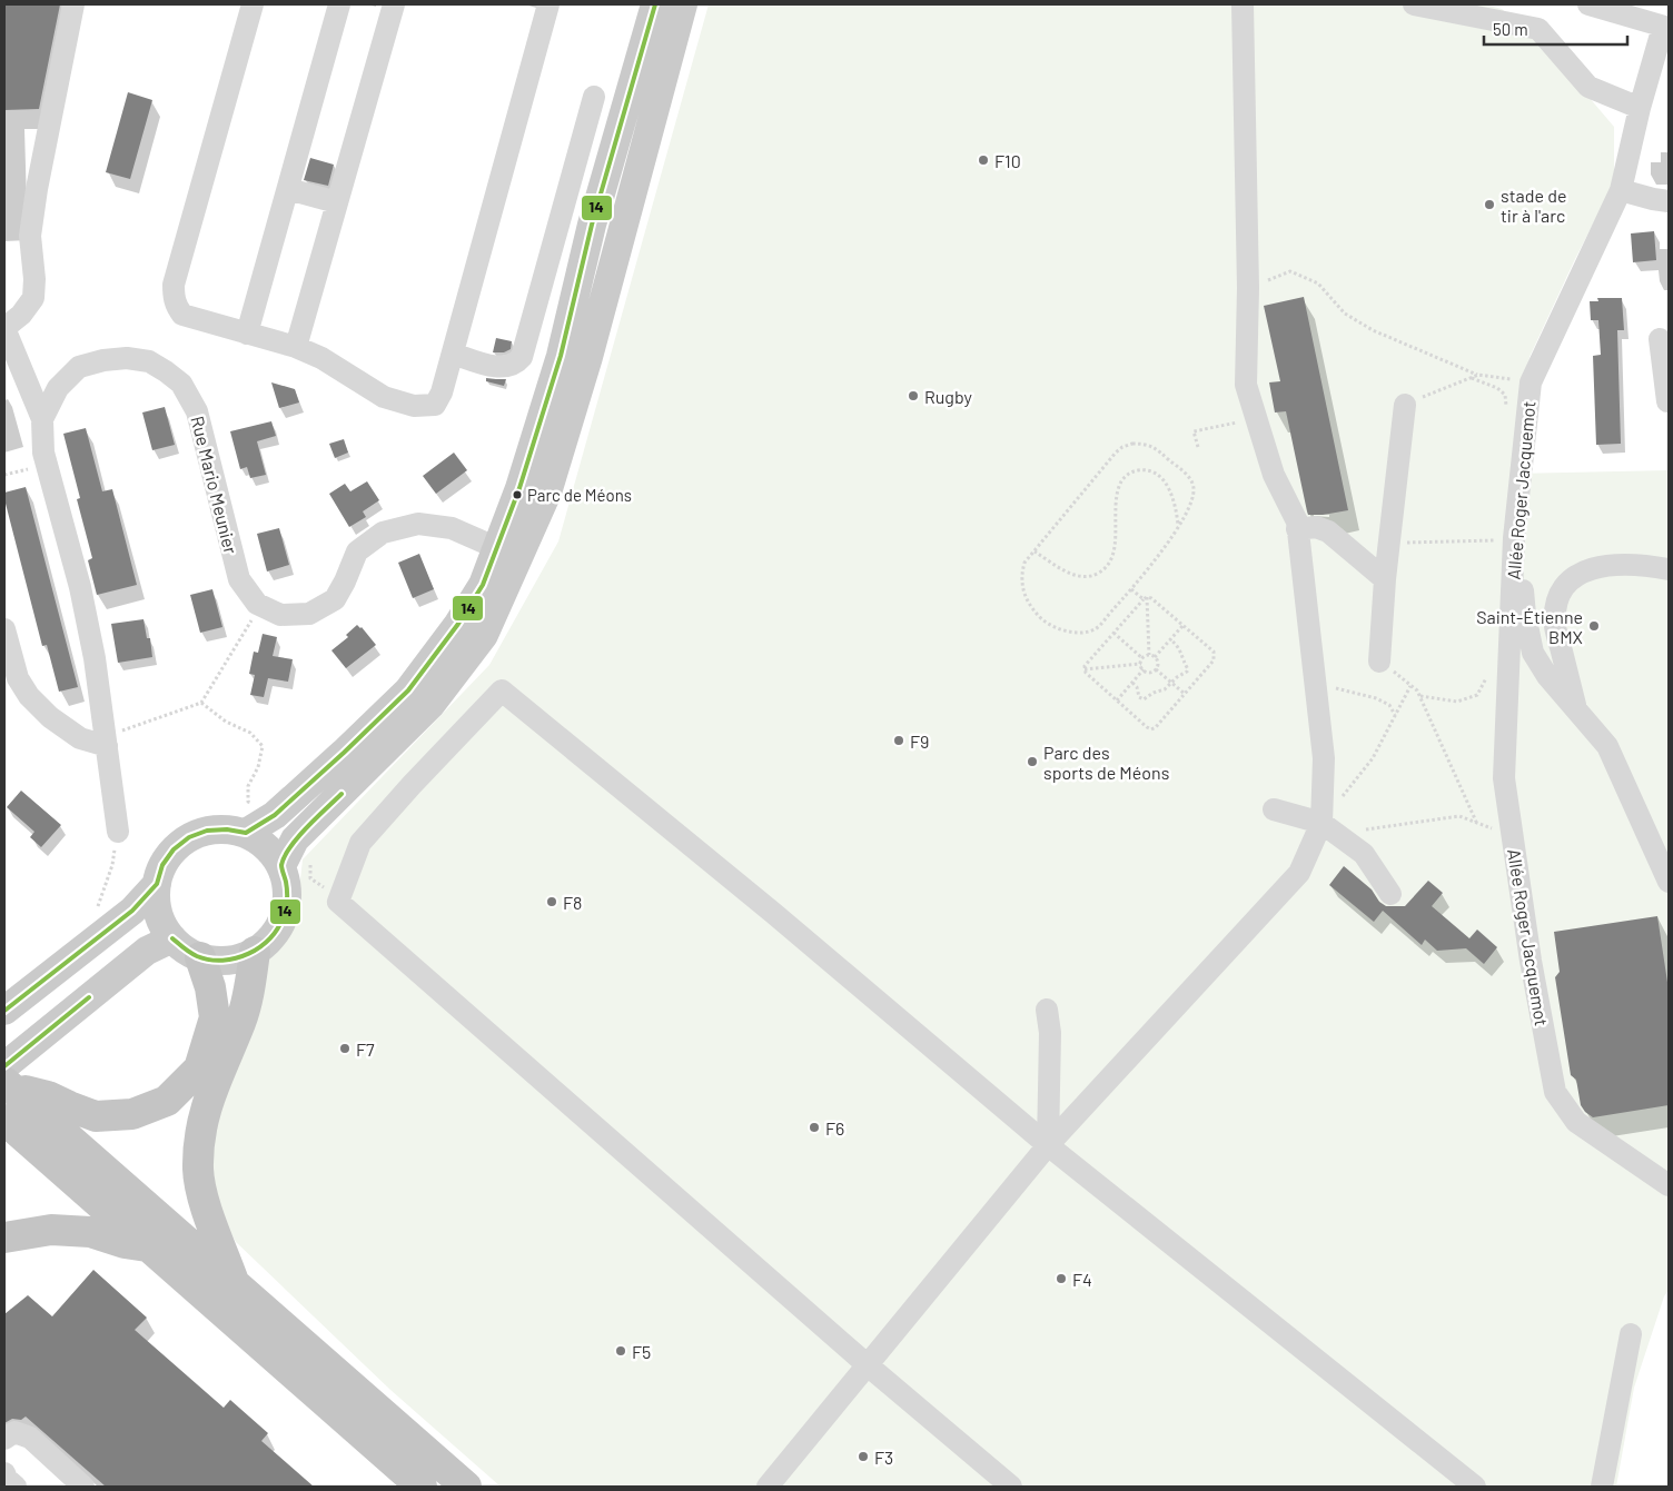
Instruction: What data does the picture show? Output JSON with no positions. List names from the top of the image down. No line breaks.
{"streets":{"street":["Rue Mario Meunier","Allée Roger Jacquemot"]},"places":["F10","stade de tir à l'arc","Rugby","Parc de Méons","Saint-Étienne BMX","F9","Parc des sports de Méons","F8","F7","F6","F4","F5","F3"],"lines":["transit line 14"],"scale_bar":"50 m"}
